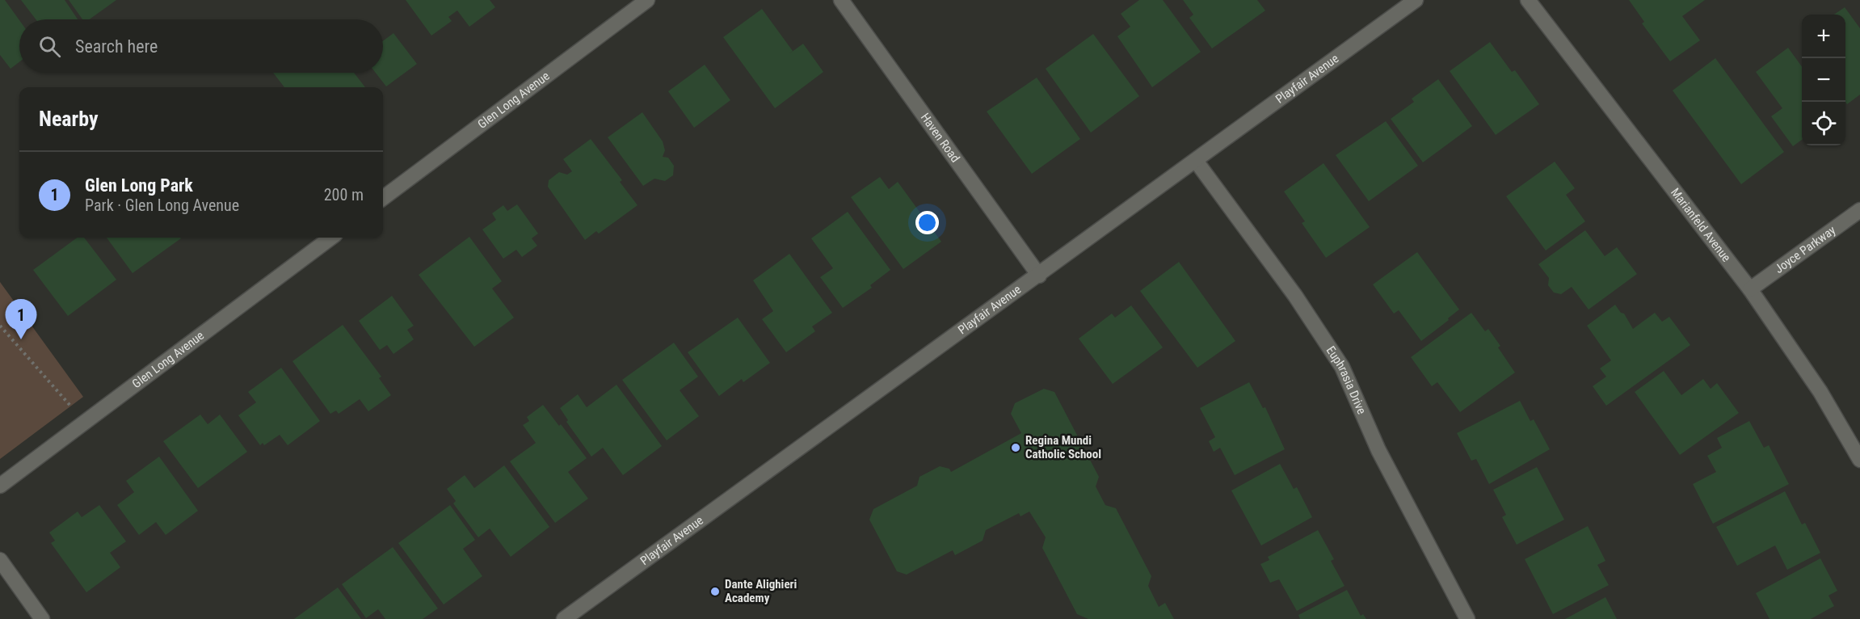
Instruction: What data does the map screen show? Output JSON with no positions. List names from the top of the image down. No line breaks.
{"streets":{"street":["Playfair Avenue","Glen Long Avenue","Haven Road","Marianfeld Avenue","Joyce Parkway","Euphrasia Drive"]},"crossings":[["Playfair Avenue","Haven Road"],["Playfair Avenue","Euphrasia Drive"],["Marianfeld Avenue","Joyce Parkway"]],"places":["Regina Mundi Catholic School","Dante Alighieri Academy"],"page":{"map_buttons":["+","−"],"search":"Search here","heading":"Nearby","list":[{"mark":"1","name":"Glen Long Park","note":"Park · Glen Long Avenue","value":"200 m"}],"pins":"1"}}
